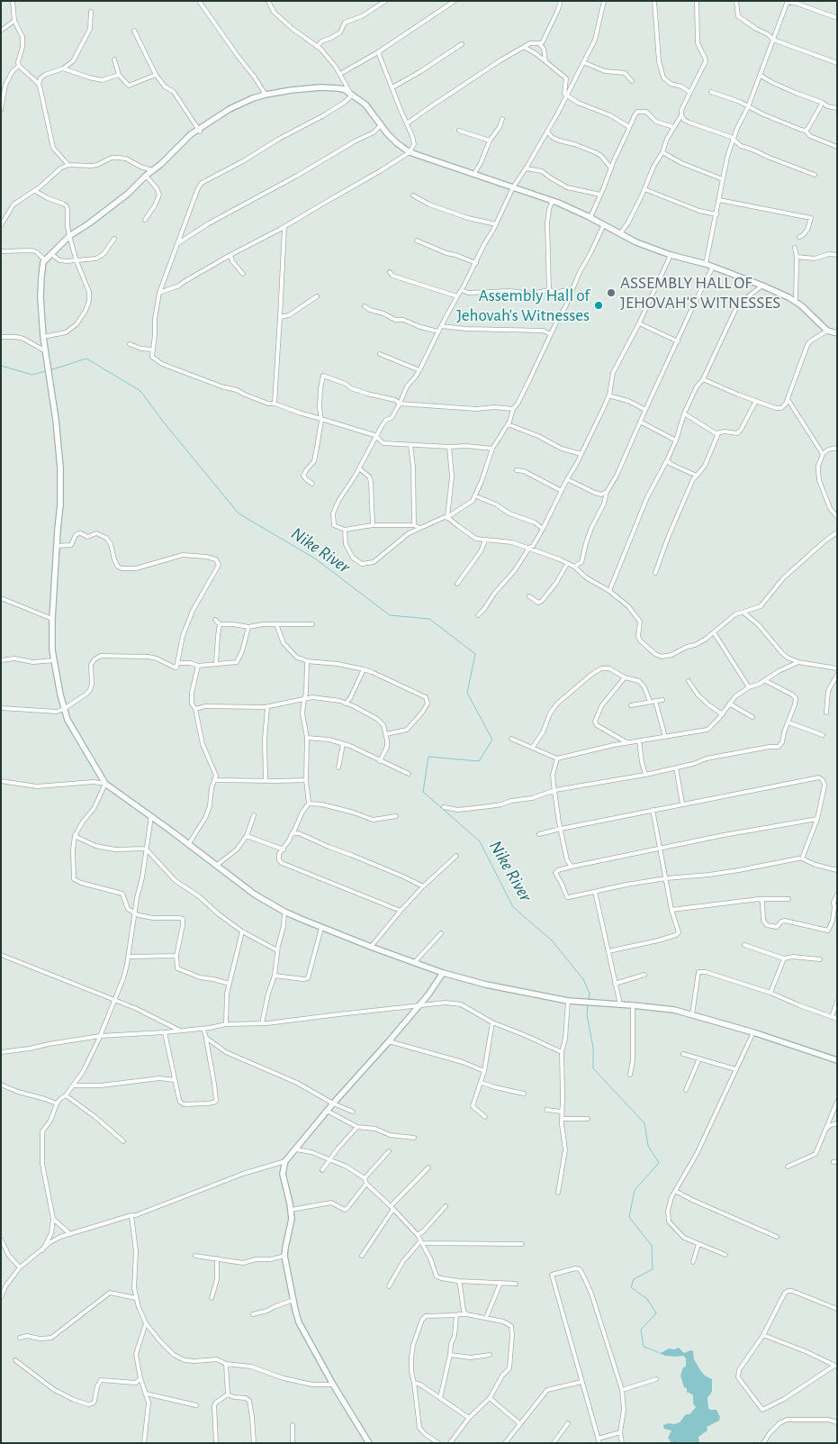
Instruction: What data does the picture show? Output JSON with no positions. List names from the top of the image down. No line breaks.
{"water":["Nike River"],"places":["ASSEMBLY HALL OF JEHOVAH'S WITNESSES","Assembly Hall of Jehovah's Witnesses"]}
